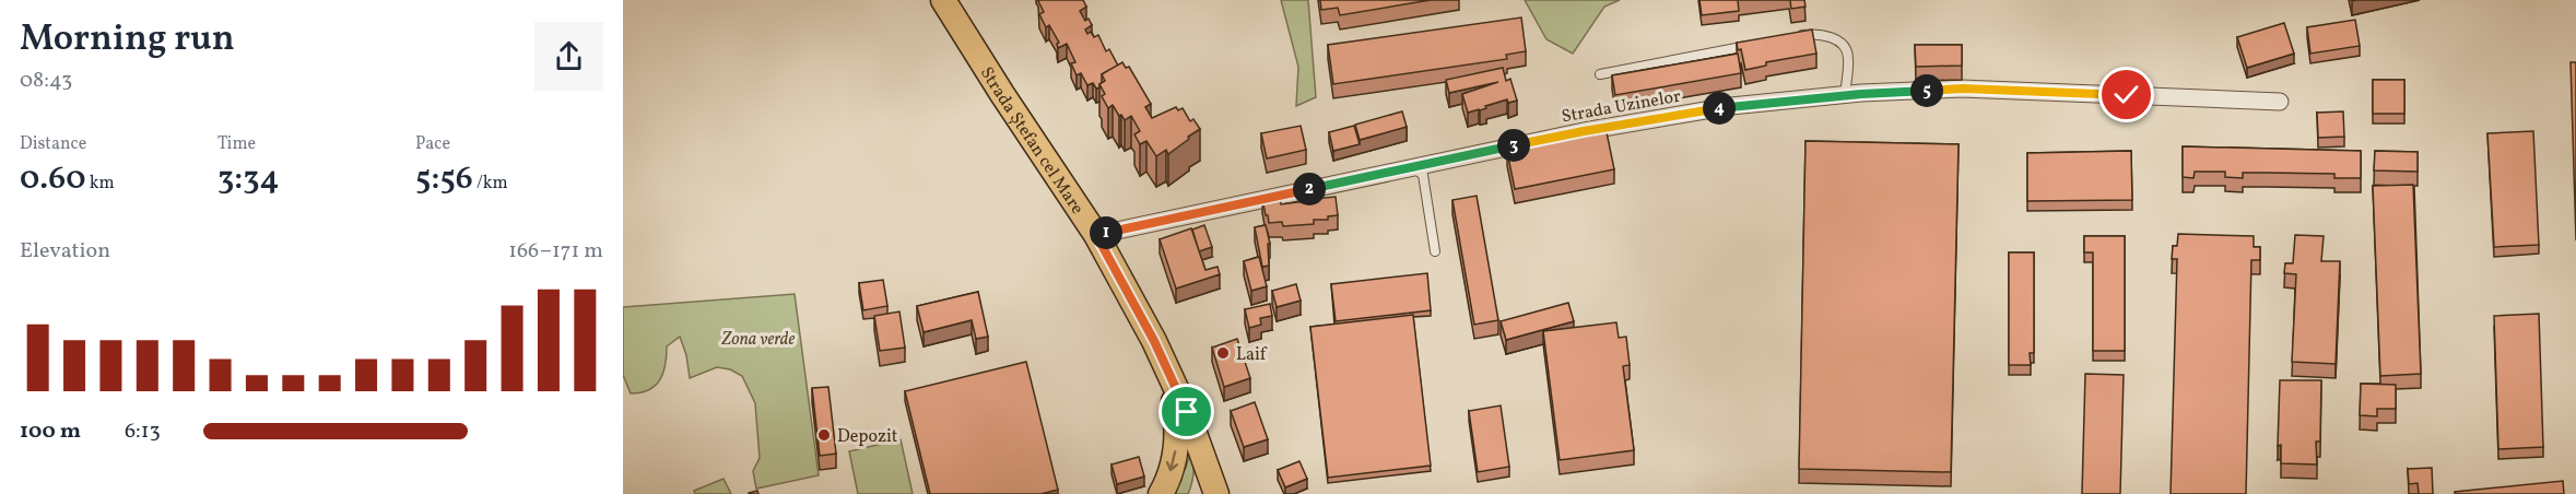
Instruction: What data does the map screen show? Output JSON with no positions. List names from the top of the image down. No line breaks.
{"streets":{"main road":["Strada Ștefan cel Mare"],"street":["Strada Uzinelor"]},"crossings":[["Strada Uzinelor","Strada Ștefan cel Mare"]],"parks":["Zona verde"],"places":["Laif","Depozit"],"page":{"heading":["Morning run","08:43"],"pins":["5","4","3","2","1"],"stats":[["Distance","0.60 km"],["Time","3:34"],["Pace","5:56 /km"]],"chart":["Elevation","166–171 m"],"list":[{"name":"100 m","note":"6:13"}]}}
